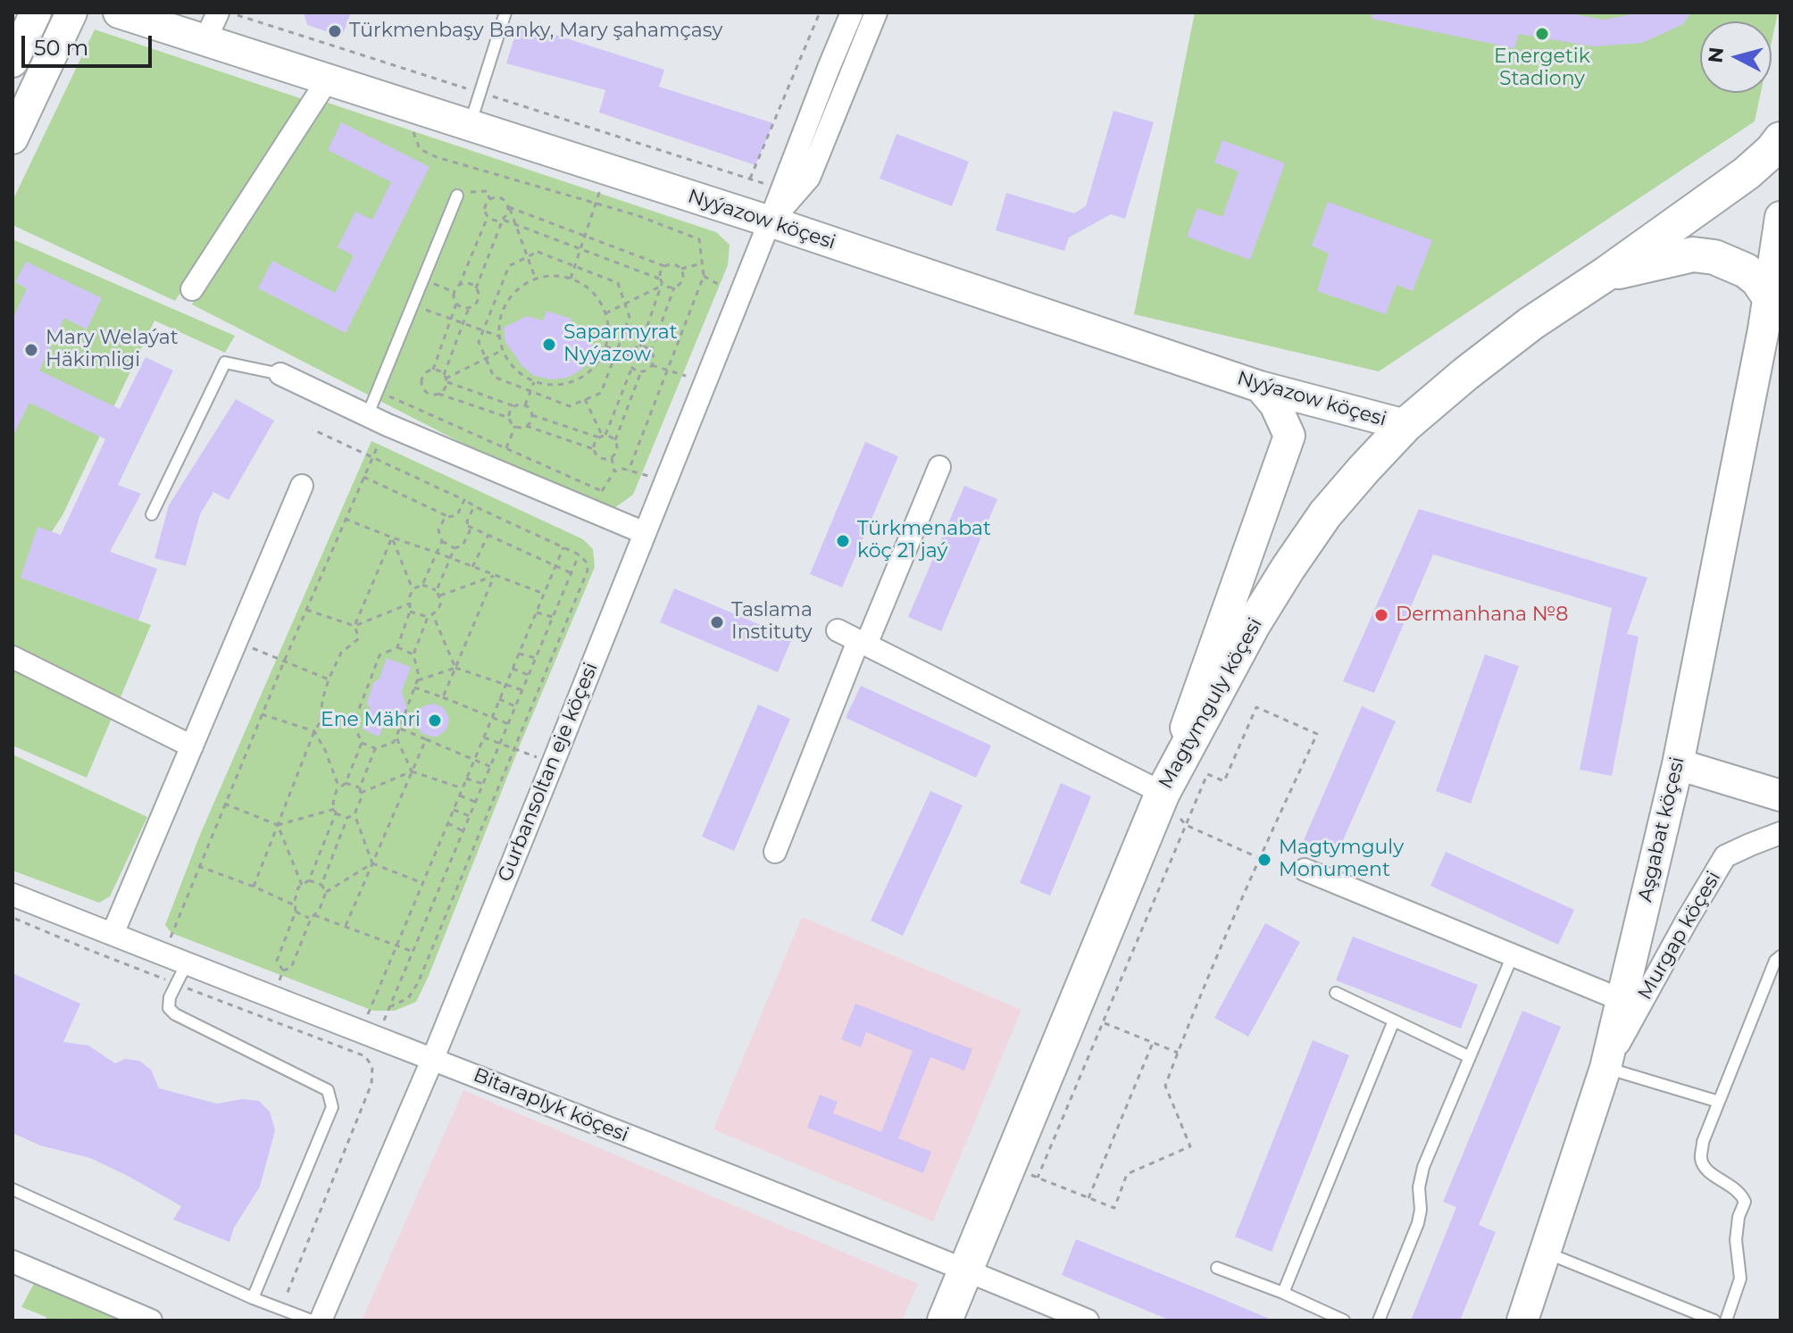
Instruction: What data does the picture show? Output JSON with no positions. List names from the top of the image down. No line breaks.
{"streets":{"main road":["Magtymguly köçesi"],"street":["Nyýazow köçesi","Gurbansoltan eje köçesi","Aşgabat köçesi","Murgap köçesi","Bitaraplyk köçesi"]},"crossings":[["Nyýazow köçesi","Magtymguly köçesi"],["Nyýazow köçesi","Gurbansoltan eje köçesi"],["Magtymguly köçesi","Bitaraplyk köçesi"],["Gurbansoltan eje köçesi","Bitaraplyk köçesi"],["Aşgabat köçesi","Murgap köçesi"]],"places":["Türkmenbaşy Banky, Mary şahamçasy","Energetik Stadiony","Saparmyrat Nyýazow","Mary Welaýat Häkimligi","Türkmenabat köç 21 jaý","Dermanhana №8","Taslama Instituty","Ene Mähri","Magtymguly Monument"],"scale_bar":"50 m","north":"left"}
